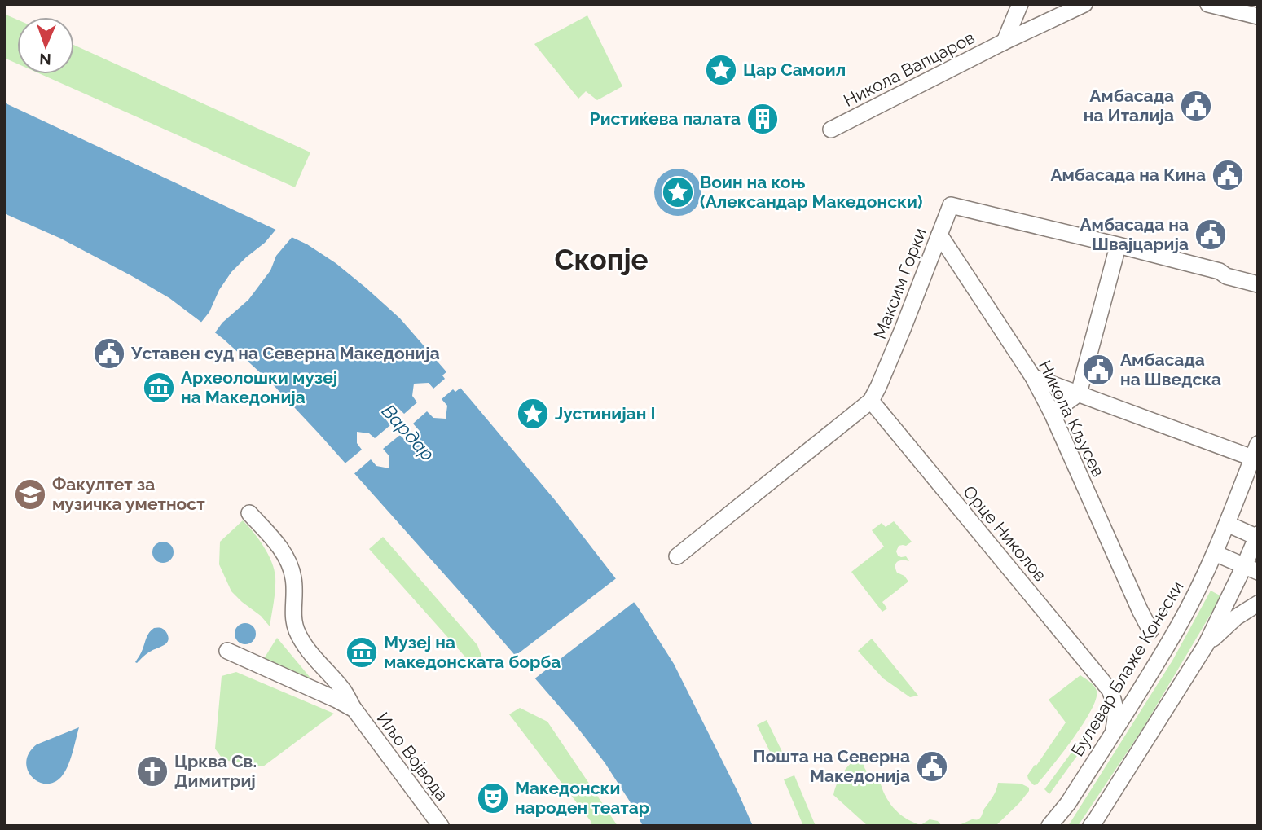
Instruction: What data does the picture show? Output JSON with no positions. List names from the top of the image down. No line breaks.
{"streets":{"street":["Никола Вапцаров","Максим Горки","Никола Кљусев","Орце Николов","Булевар Блаже Конески","Иљо Војвода"]},"crossings":[["Максим Горки","Никола Кљусев"],["Максим Горки","Орце Николов"],["Орце Николов","Булевар Блаже Конески"]],"districts":["Скопје"],"water":["Вардар"],"places":{"place":["Цар Самоил","Воин на коњ (Александар Македонски)","Јустинијан I"],"public building":["Амбасада на Италија","Амбасада на Кина","Амбасада на Швајцарија","Уставен суд на Северна Македонија","Амбасада на Шведска","Пошта на Северна Македонија"],"building":["Ристиќева палата"],"museum":["Археолошки музеј на Македонија","Музеј на македонската борба"],"school or university":["Факултет за музичка уметност"],"church":["Црква Св. Димитриј"],"theatre":["Македонски народен театар"]},"north":"bottom"}
